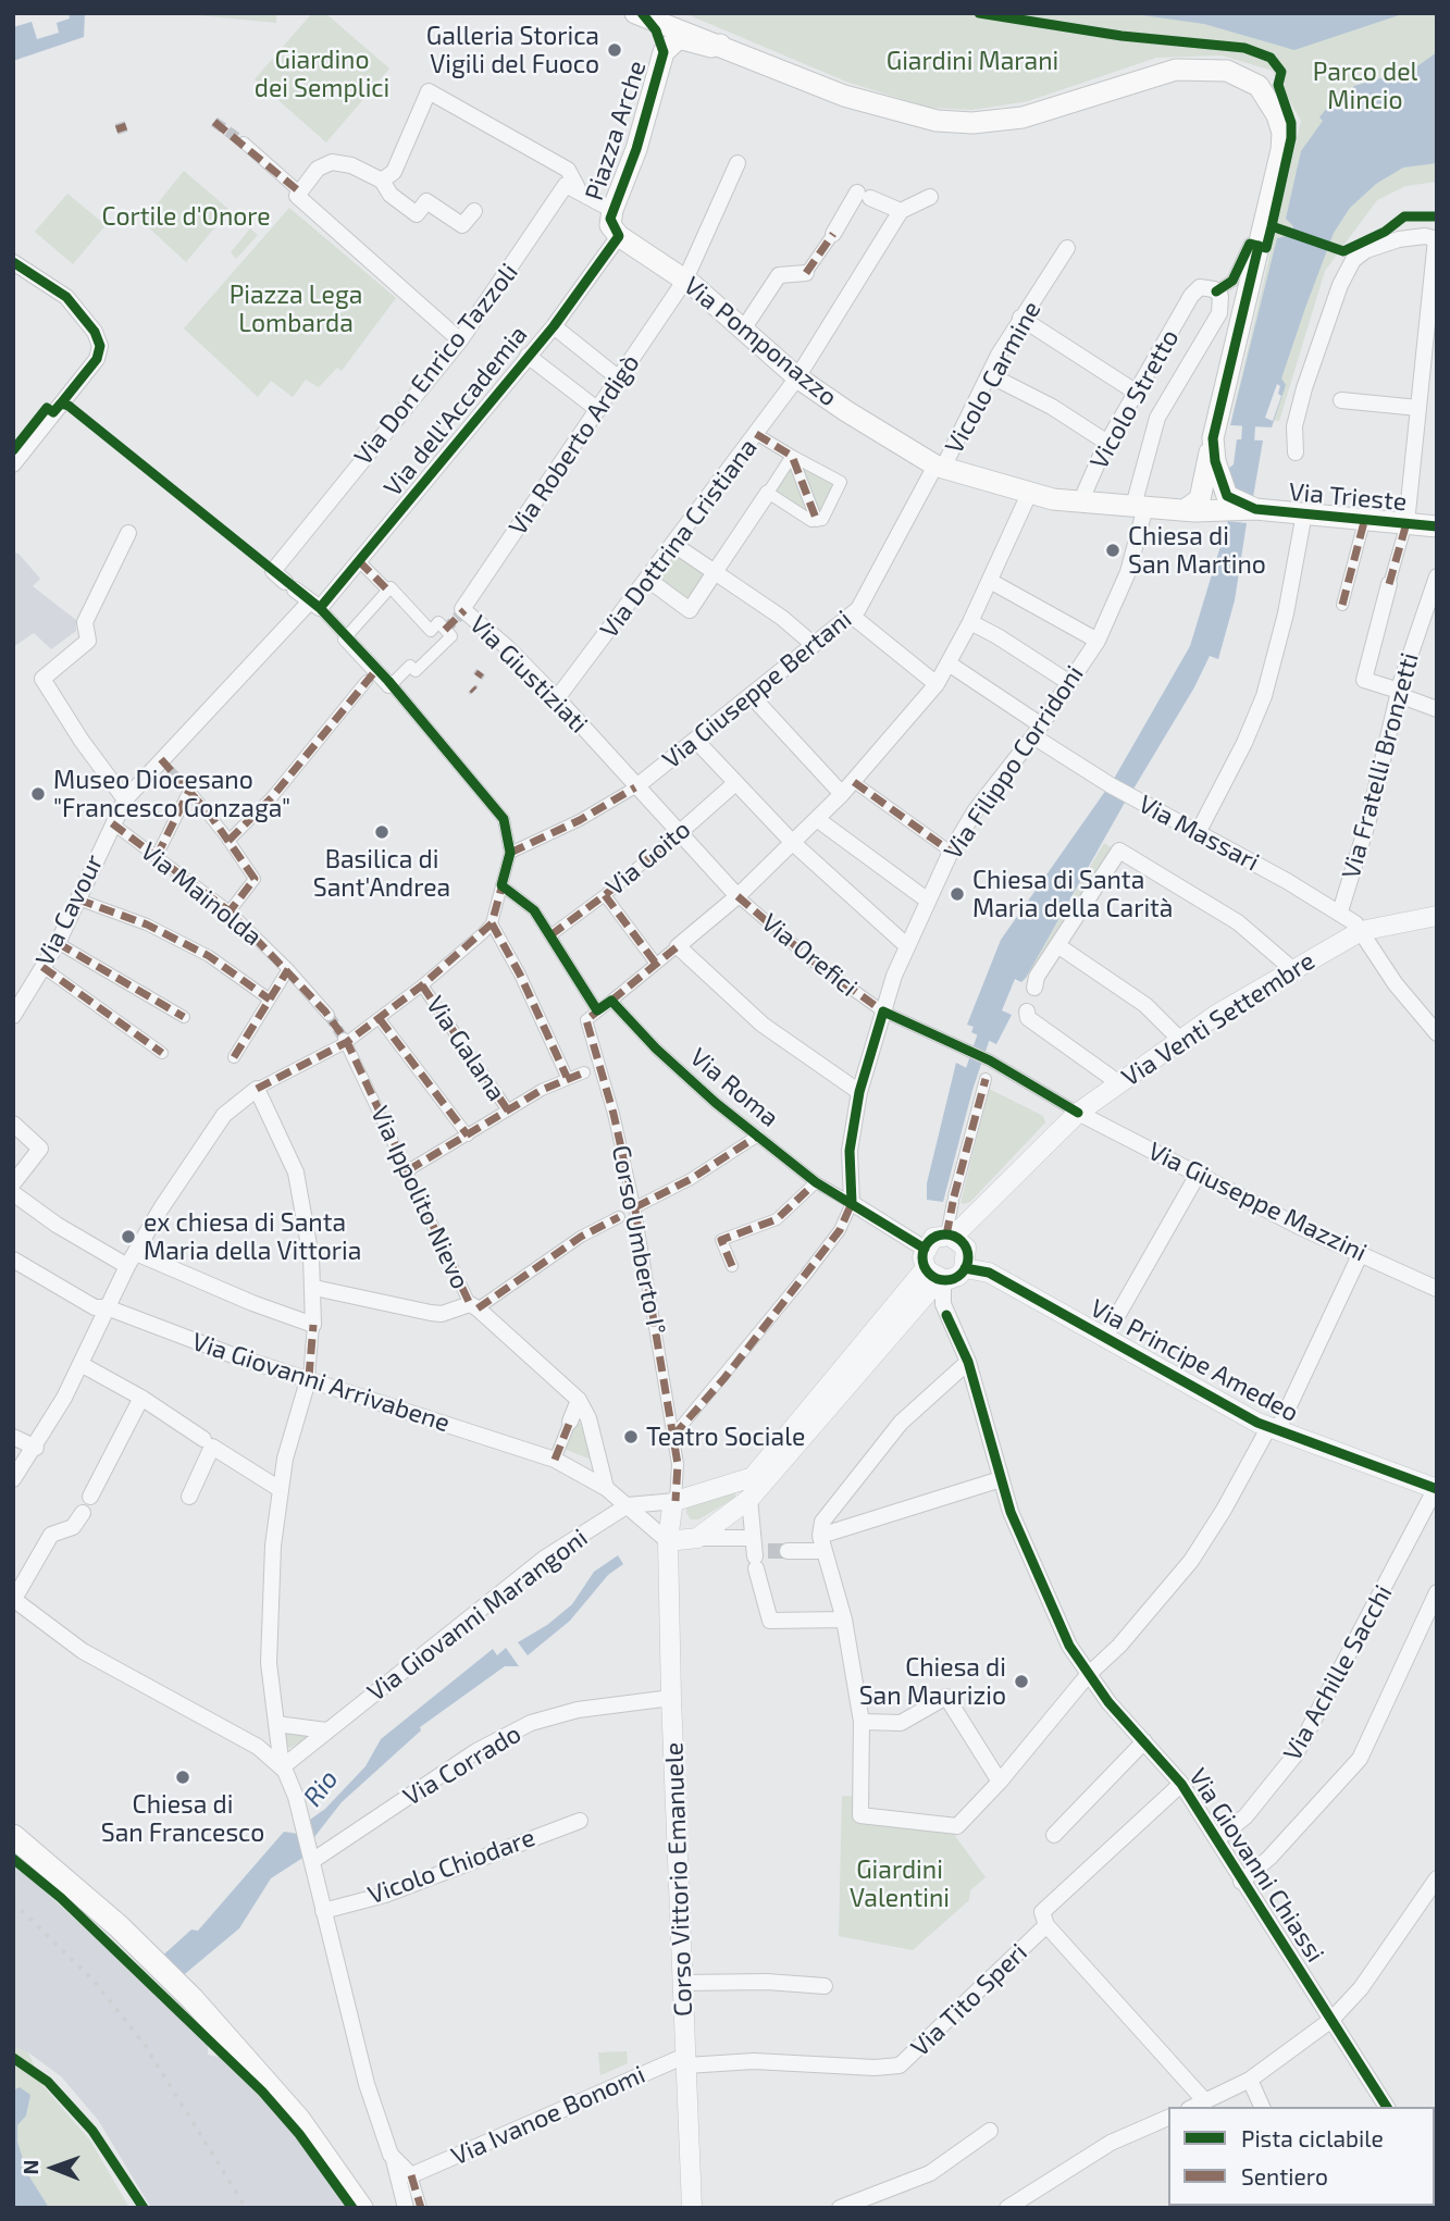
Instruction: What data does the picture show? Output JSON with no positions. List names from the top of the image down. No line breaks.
{"streets":{"main road":["Piazza Arche","Via Pomponazzo","Via Trieste"],"street":["Via Don Enrico Tazzoli","Vicolo Carmine","Vicolo Stretto","Via dell'Accademia","Via Roberto Ardigò","Via Dottrina Cristiana","Via Giustiziati","Via Giuseppe Bertani","Via Filippo Corridoni","Via Fratelli Bronzetti","Via Massari","Via Goito","Via Mainolda","Via Cavour","Via Orefici","Via Venti Settembre","Via Galana","Via Roma","Via Ippolito Nievo","Via Giuseppe Mazzini","Corso Umberto I°","Via Principe Amedeo","Via Giovanni Arrivabene","Via Giovanni Marangoni","Via Achille Sacchi","Via Corrado","Via Giovanni Chiassi","Vicolo Chiodare","Corso Vittorio Emanuele","Via Tito Speri","Via Ivanoe Bonomi"]},"crossings":[["Piazza Arche","Via Pomponazzo"],["Piazza Arche","Via Don Enrico Tazzoli"],["Piazza Arche","Via dell'Accademia"],["Via Pomponazzo","Vicolo Carmine"],["Via Pomponazzo","Vicolo Stretto"],["Via Pomponazzo","Via dell'Accademia"],["Via Pomponazzo","Via Roberto Ardigò"],["Via Pomponazzo","Via Trieste"],["Via Pomponazzo","Via Dottrina Cristiana"],["Via Pomponazzo","Via Giuseppe Bertani"],["Via Pomponazzo","Via Filippo Corridoni"],["Via Don Enrico Tazzoli","Via dell'Accademia"],["Via Don Enrico Tazzoli","Via Cavour"],["Vicolo Carmine","Via Giuseppe Bertani"],["Vicolo Stretto","Via Filippo Corridoni"],["Via dell'Accademia","Via Cavour"],["Via Roberto Ardigò","Via Giustiziati"],["Via Dottrina Cristiana","Via Giustiziati"],["Via Giustiziati","Via Giuseppe Bertani"],["Via Giustiziati","Via Goito"],["Via Giustiziati","Via Orefici"],["Via Filippo Corridoni","Via Massari"],["Via Filippo Corridoni","Via Orefici"],["Via Filippo Corridoni","Via Roma"],["Via Fratelli Bronzetti","Via Massari"],["Via Massari","Via Venti Settembre"],["Via Mainolda","Via Cavour"],["Via Orefici","Via Venti Settembre"],["Via Orefici","Via Giuseppe Mazzini"],["Via Venti Settembre","Via Giuseppe Mazzini"],["Via Venti Settembre","Via Principe Amedeo"],["Via Venti Settembre","Via Giovanni Chiassi"],["Corso Umberto I°","Corso Vittorio Emanuele"],["Via Principe Amedeo","Via Achille Sacchi"],["Via Principe Amedeo","Via Giovanni Chiassi"],["Via Giovanni Arrivabene","Via Giovanni Marangoni"],["Via Giovanni Arrivabene","Corso Vittorio Emanuele"],["Via Achille Sacchi","Via Giovanni Chiassi"],["Via Corrado","Corso Vittorio Emanuele"],["Via Giovanni Chiassi","Via Tito Speri"],["Corso Vittorio Emanuele","Via Tito Speri"],["Corso Vittorio Emanuele","Via Ivanoe Bonomi"],["Via Tito Speri","Via Ivanoe Bonomi"]],"water":["Rio"],"parks":["Giardino dei Semplici","Giardini Marani","Parco del Mincio","Cortile d'Onore","Piazza Lega Lombarda","Giardini Valentini"],"places":["Galleria Storica Vigili del Fuoco","Chiesa di San Martino","Museo Diocesano \"Francesco Gonzaga\"","Basilica di Sant'Andrea","Chiesa di Santa Maria della Carità","ex chiesa di Santa Maria della Vittoria","Teatro Sociale","Chiesa di San Maurizio","Chiesa di San Francesco"],"legend":["Pista ciclabile","Sentiero"],"north":"left"}
